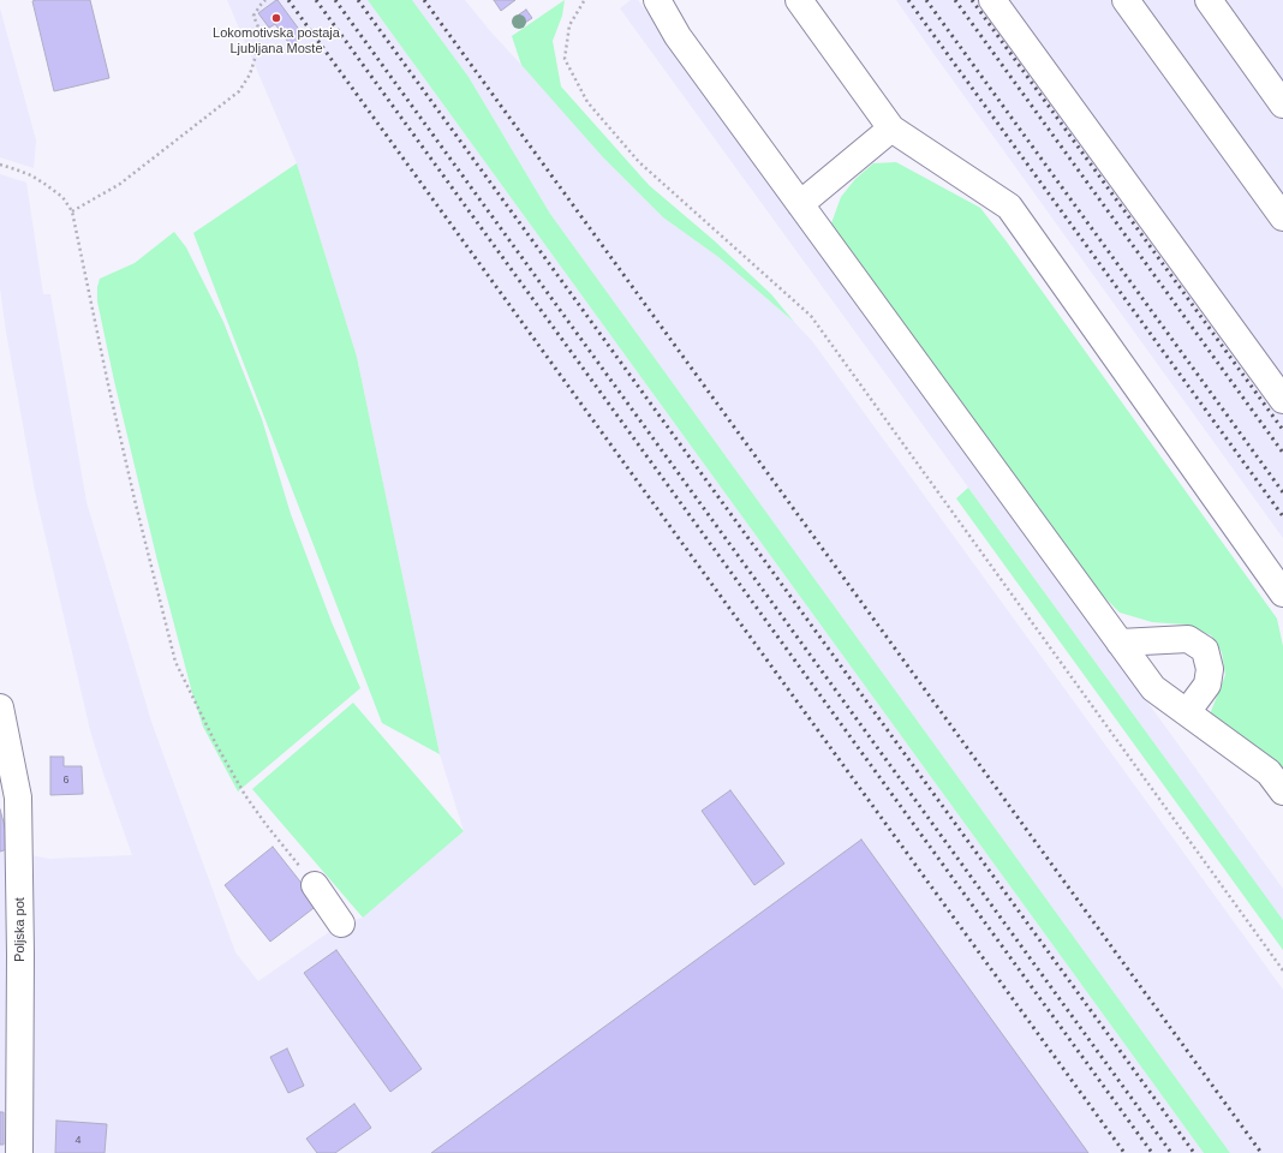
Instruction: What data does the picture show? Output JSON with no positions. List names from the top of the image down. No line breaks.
{"streets":{"street":["Poljska pot"]},"places":["Lokomotivska postaja Ljubljana Moste"],"house_numbers":["6","4"]}
